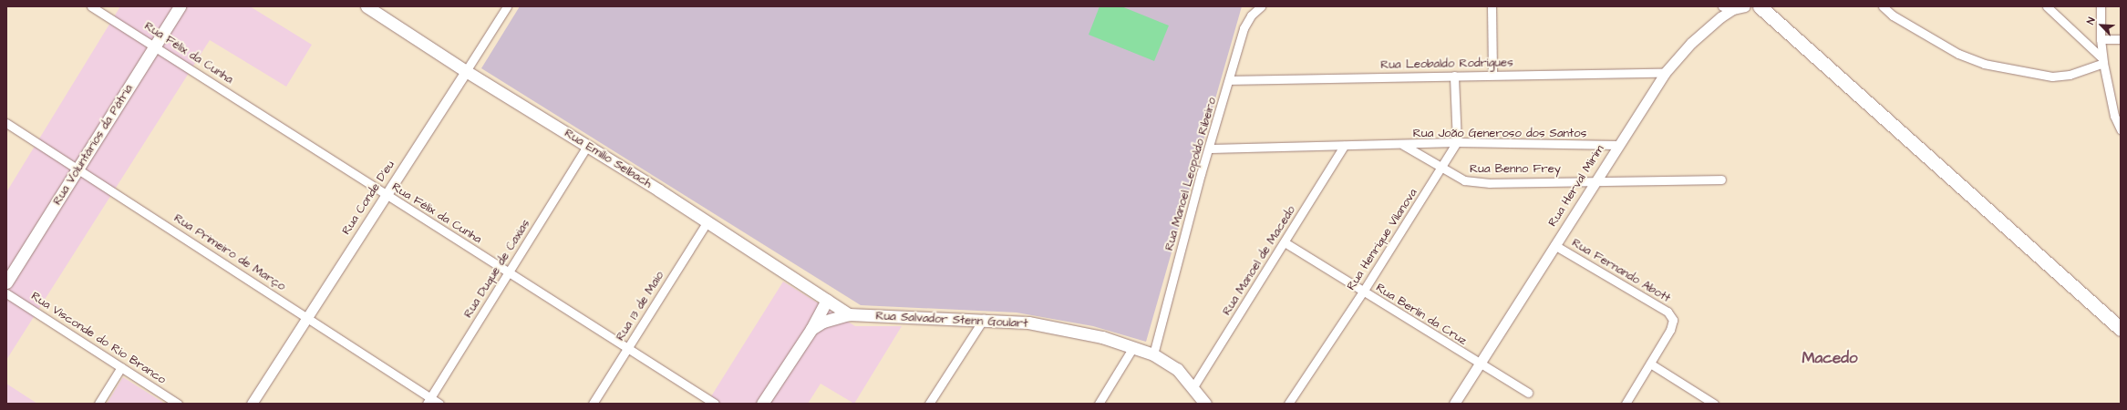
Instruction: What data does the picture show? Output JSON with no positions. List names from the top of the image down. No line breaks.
{"streets":{"main road":["Rua Voluntários da Pátria","Rua Emílio Selbach","Rua Salvador Stenn Goulart"],"street":["Rua Félix da Cunha","Rua Leobaldo Rodrigues","Rua João Generoso dos Santos","Rua Benno Frey","Rua Manoel Leopoldo Ribeiro","Rua Herval Mirim","Rua Conde D'eu","Rua Henrique Vilanova","Rua Primeiro de Março","Rua Manoel de Macedo","Rua Duque de Caxias","Rua Fernando Abott","Rua 13 de Maio","Rua Berlin da Cruz","Rua Visconde do Rio Branco"]},"crossings":[["Rua Félix da Cunha","Rua Voluntários da Pátria"],["Rua Félix da Cunha","Rua Conde D'eu"],["Rua Félix da Cunha","Rua Duque de Caxias"],["Rua Félix da Cunha","Rua 13 de Maio"],["Rua Leobaldo Rodrigues","Rua Manoel Leopoldo Ribeiro"],["Rua Leobaldo Rodrigues","Rua Herval Mirim"],["Rua João Generoso dos Santos","Rua Benno Frey"],["Rua João Generoso dos Santos","Rua Herval Mirim"],["Rua João Generoso dos Santos","Rua Henrique Vilanova"],["Rua Voluntários da Pátria","Rua Primeiro de Março"],["Rua Emílio Selbach","Rua Conde D'eu"],["Rua Emílio Selbach","Rua Duque de Caxias"],["Rua Emílio Selbach","Rua 13 de Maio"],["Rua Emílio Selbach","Rua Salvador Stenn Goulart"],["Rua Benno Frey","Rua Herval Mirim"],["Rua Benno Frey","Rua Henrique Vilanova"],["Rua Manoel Leopoldo Ribeiro","Rua Salvador Stenn Goulart"],["Rua Herval Mirim","Rua Fernando Abott"],["Rua Herval Mirim","Rua Berlin da Cruz"],["Rua Conde D'eu","Rua Primeiro de Março"],["Rua Henrique Vilanova","Rua Berlin da Cruz"],["Rua Primeiro de Março","Rua Duque de Caxias"],["Rua Manoel de Macedo","Rua Berlin da Cruz"],["Rua Manoel de Macedo","Rua Salvador Stenn Goulart"]],"districts":["Macedo"],"north":"top left"}
